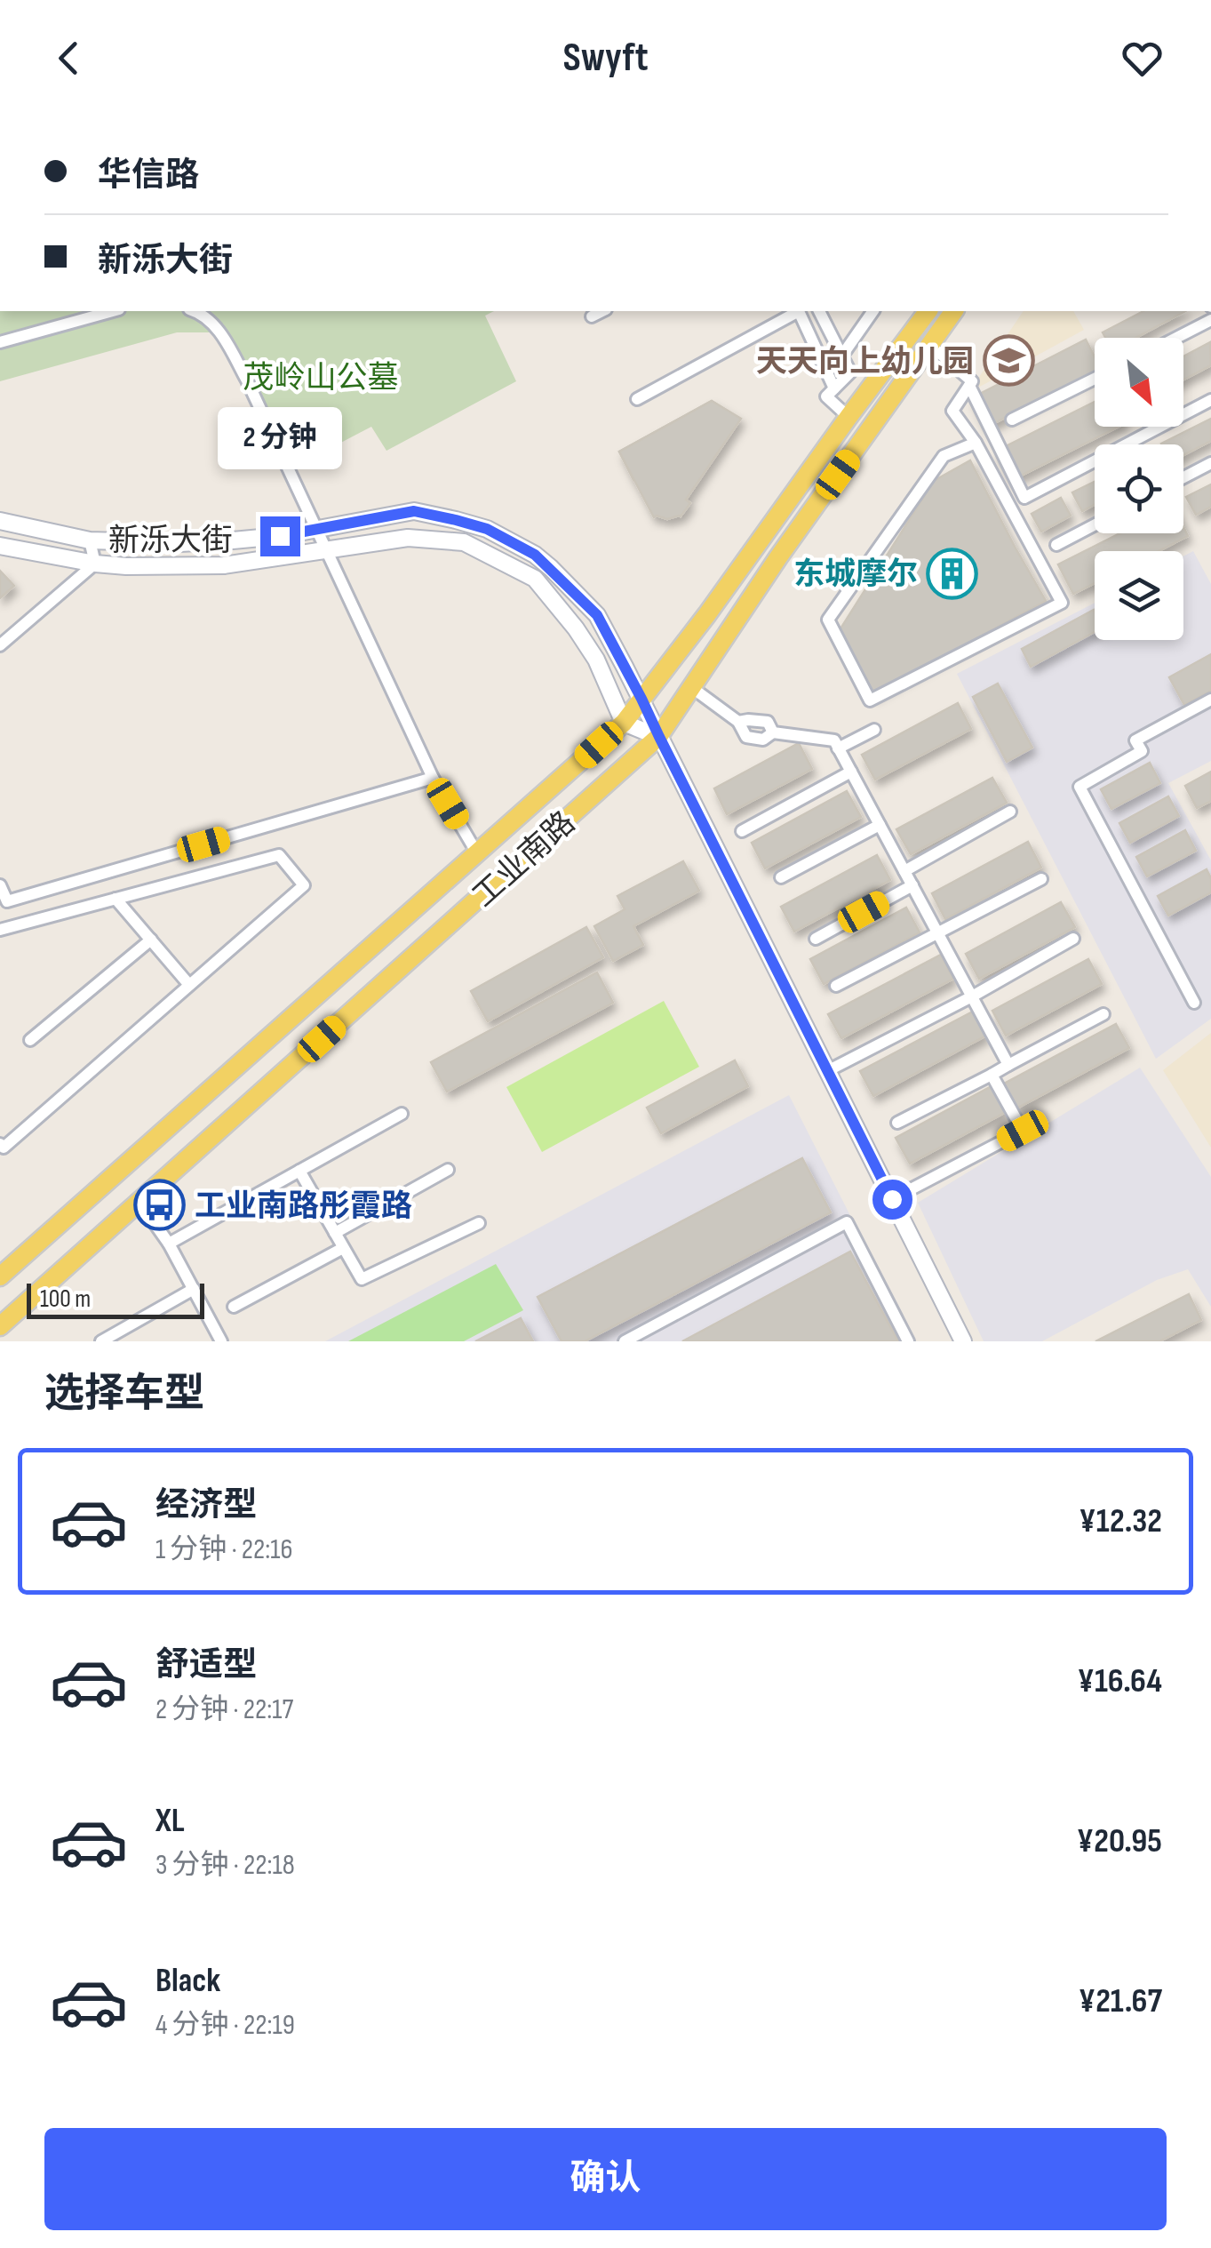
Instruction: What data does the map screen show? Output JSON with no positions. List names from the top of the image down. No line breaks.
{"streets":{"main road":["新泺大街","工业南路"]},"crossings":[["新泺大街","工业南路"]],"parks":["茂岭山公墓"],"places":{"school or university":["天天向上幼儿园"],"building":["东城摩尔"],"bus stop":["工业南路彤霞路"]},"scale_bar":"100 m","north":"bottom right","page":{"header":"Swyft","banner":["华信路","新泺大街"],"bubble":"2 分钟","scale":"100 m","heading":"选择车型","list":[{"name":"经济型","note":"1 分钟 · 22:16","value":"¥12.32"},{"name":"舒适型","note":"2 分钟 · 22:17","value":"¥16.64"},{"name":"XL","note":"3 分钟 · 22:18","value":"¥20.95"},{"name":"Black","note":"4 分钟 · 22:19","value":"¥21.67"}],"buttons":"确认"}}
